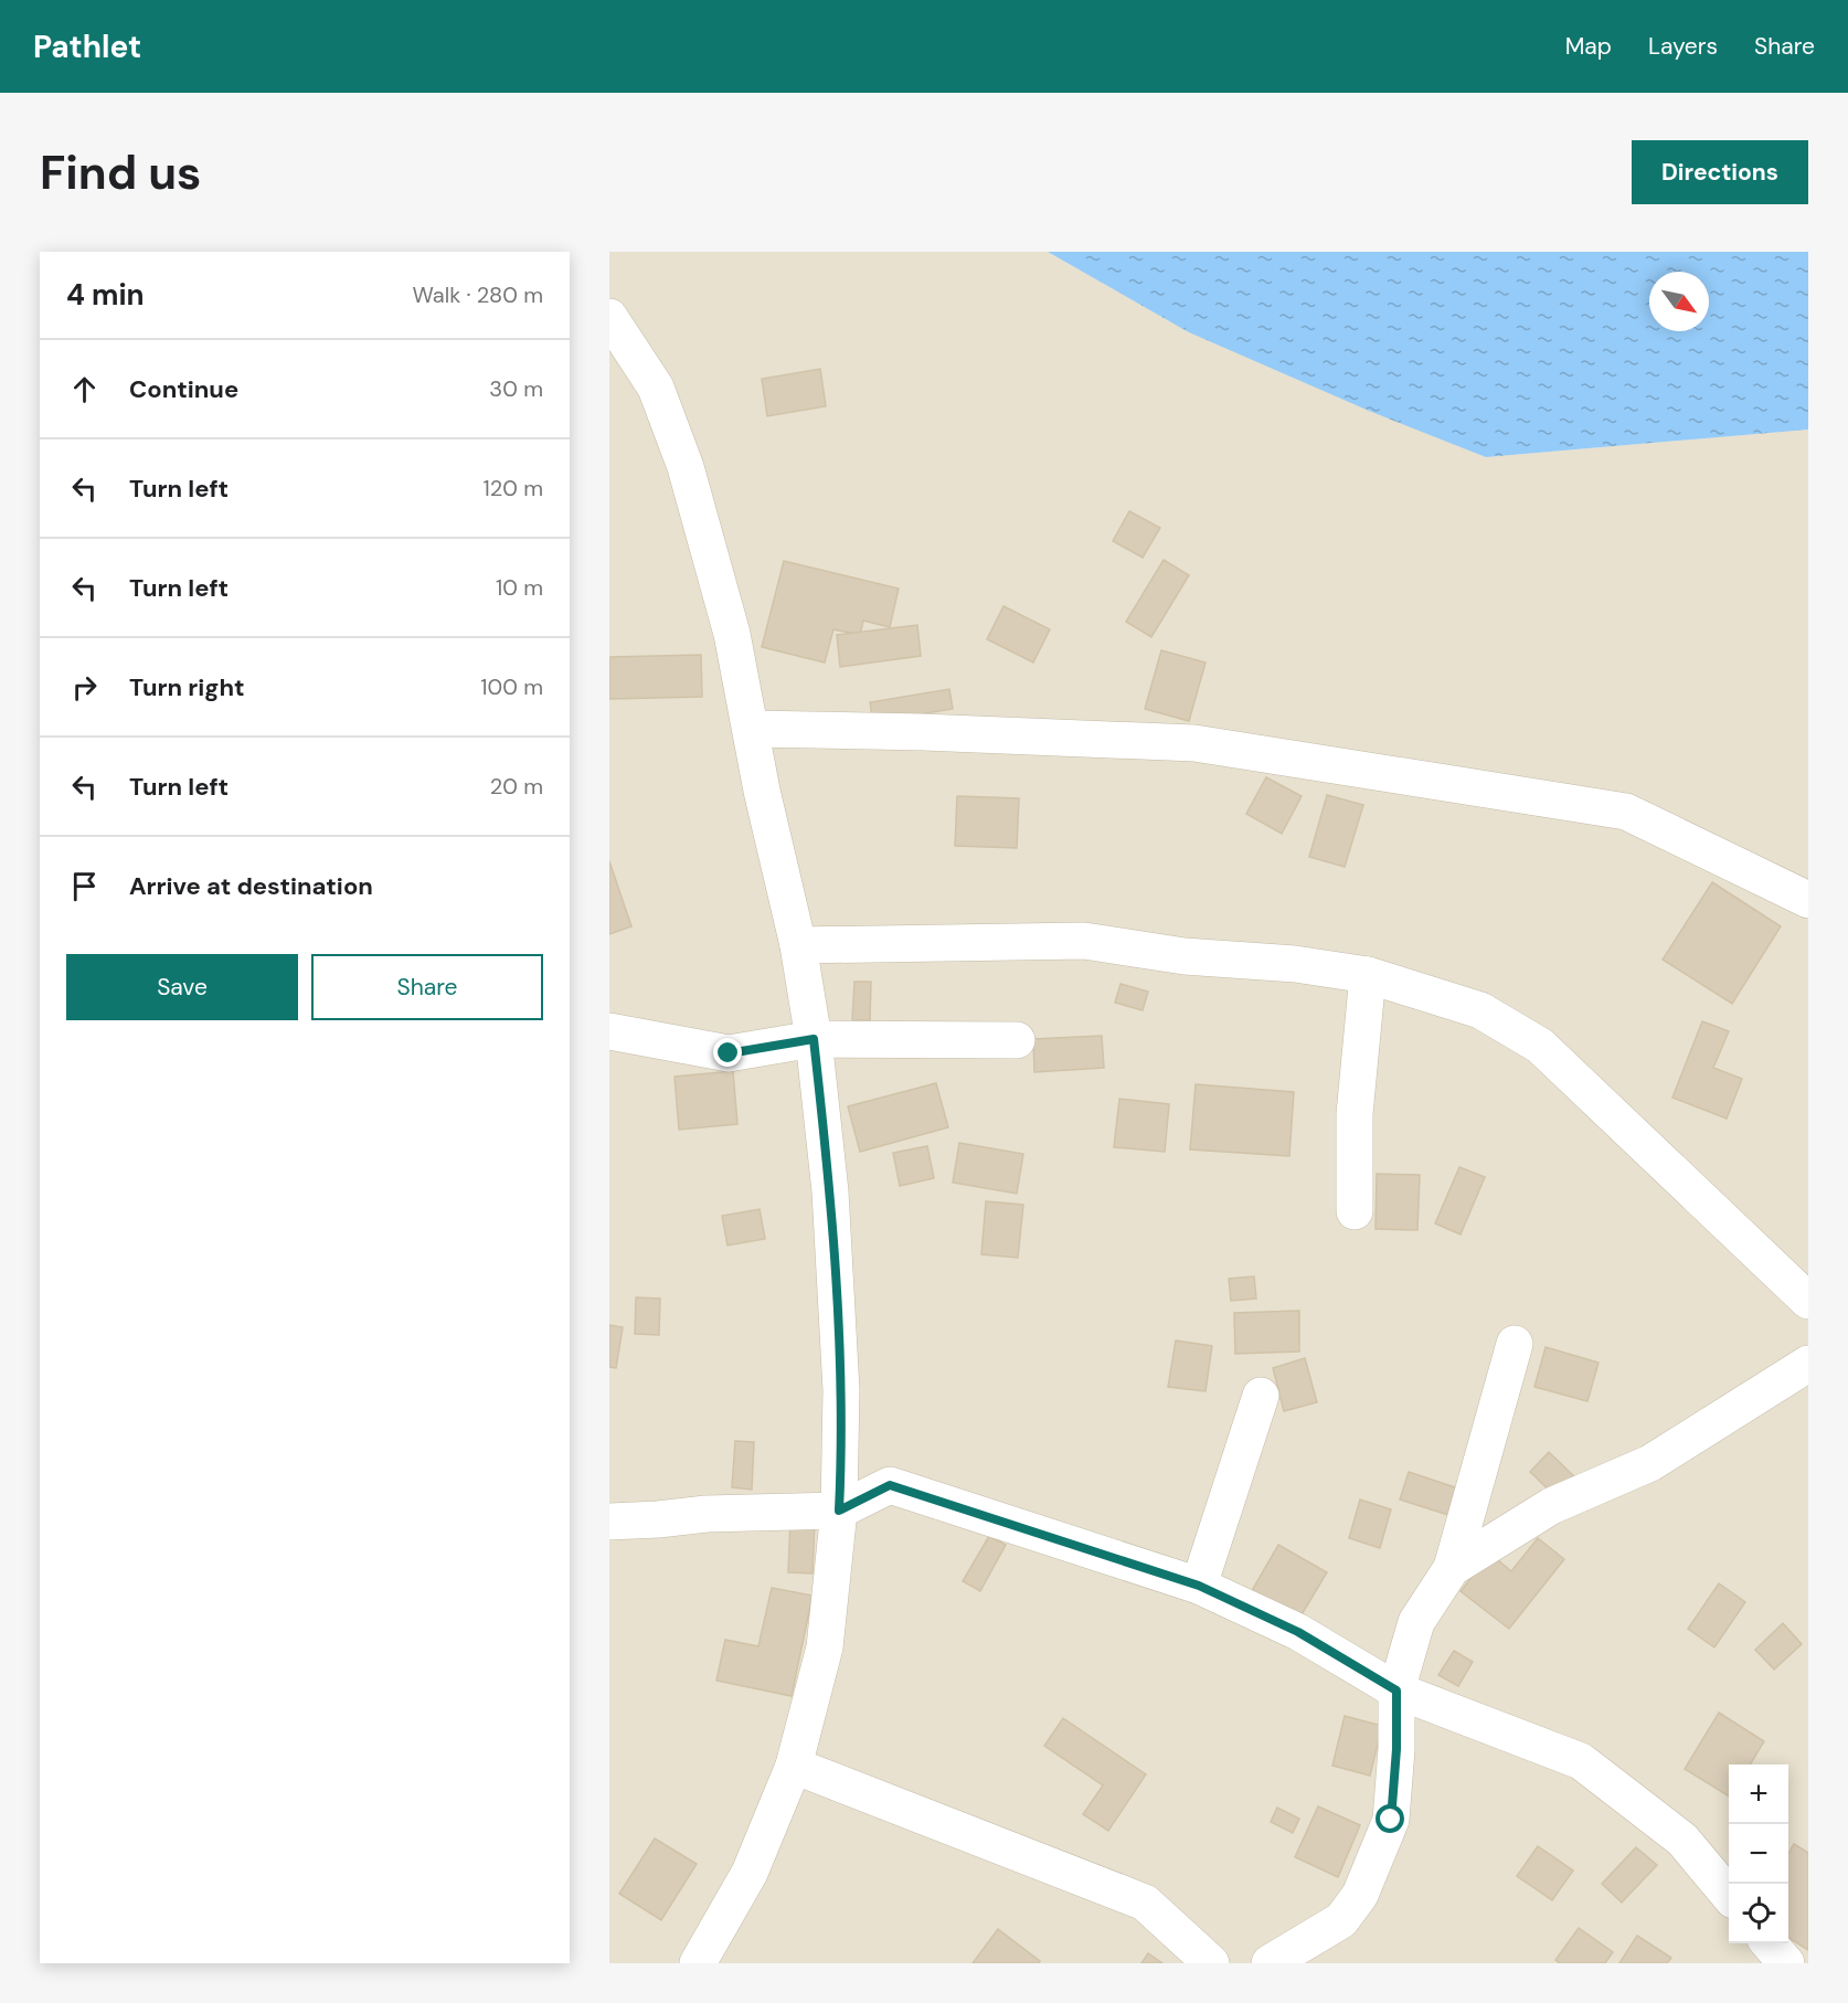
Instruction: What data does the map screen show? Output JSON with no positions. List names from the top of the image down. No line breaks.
{"north":"bottom right","page":{"header":"Pathlet","nav":["Map","Layers","Share"],"buttons":["Directions",["Save","Share"]],"title":"Find us","heading":["4 min","Walk · 280 m"],"list":[["Continue","30 m"],["Turn left","120 m"],["Turn left","10 m"],["Turn right","100 m"],["Turn left","20 m"],"Arrive at destination"],"map_buttons":["+","−"]}}
